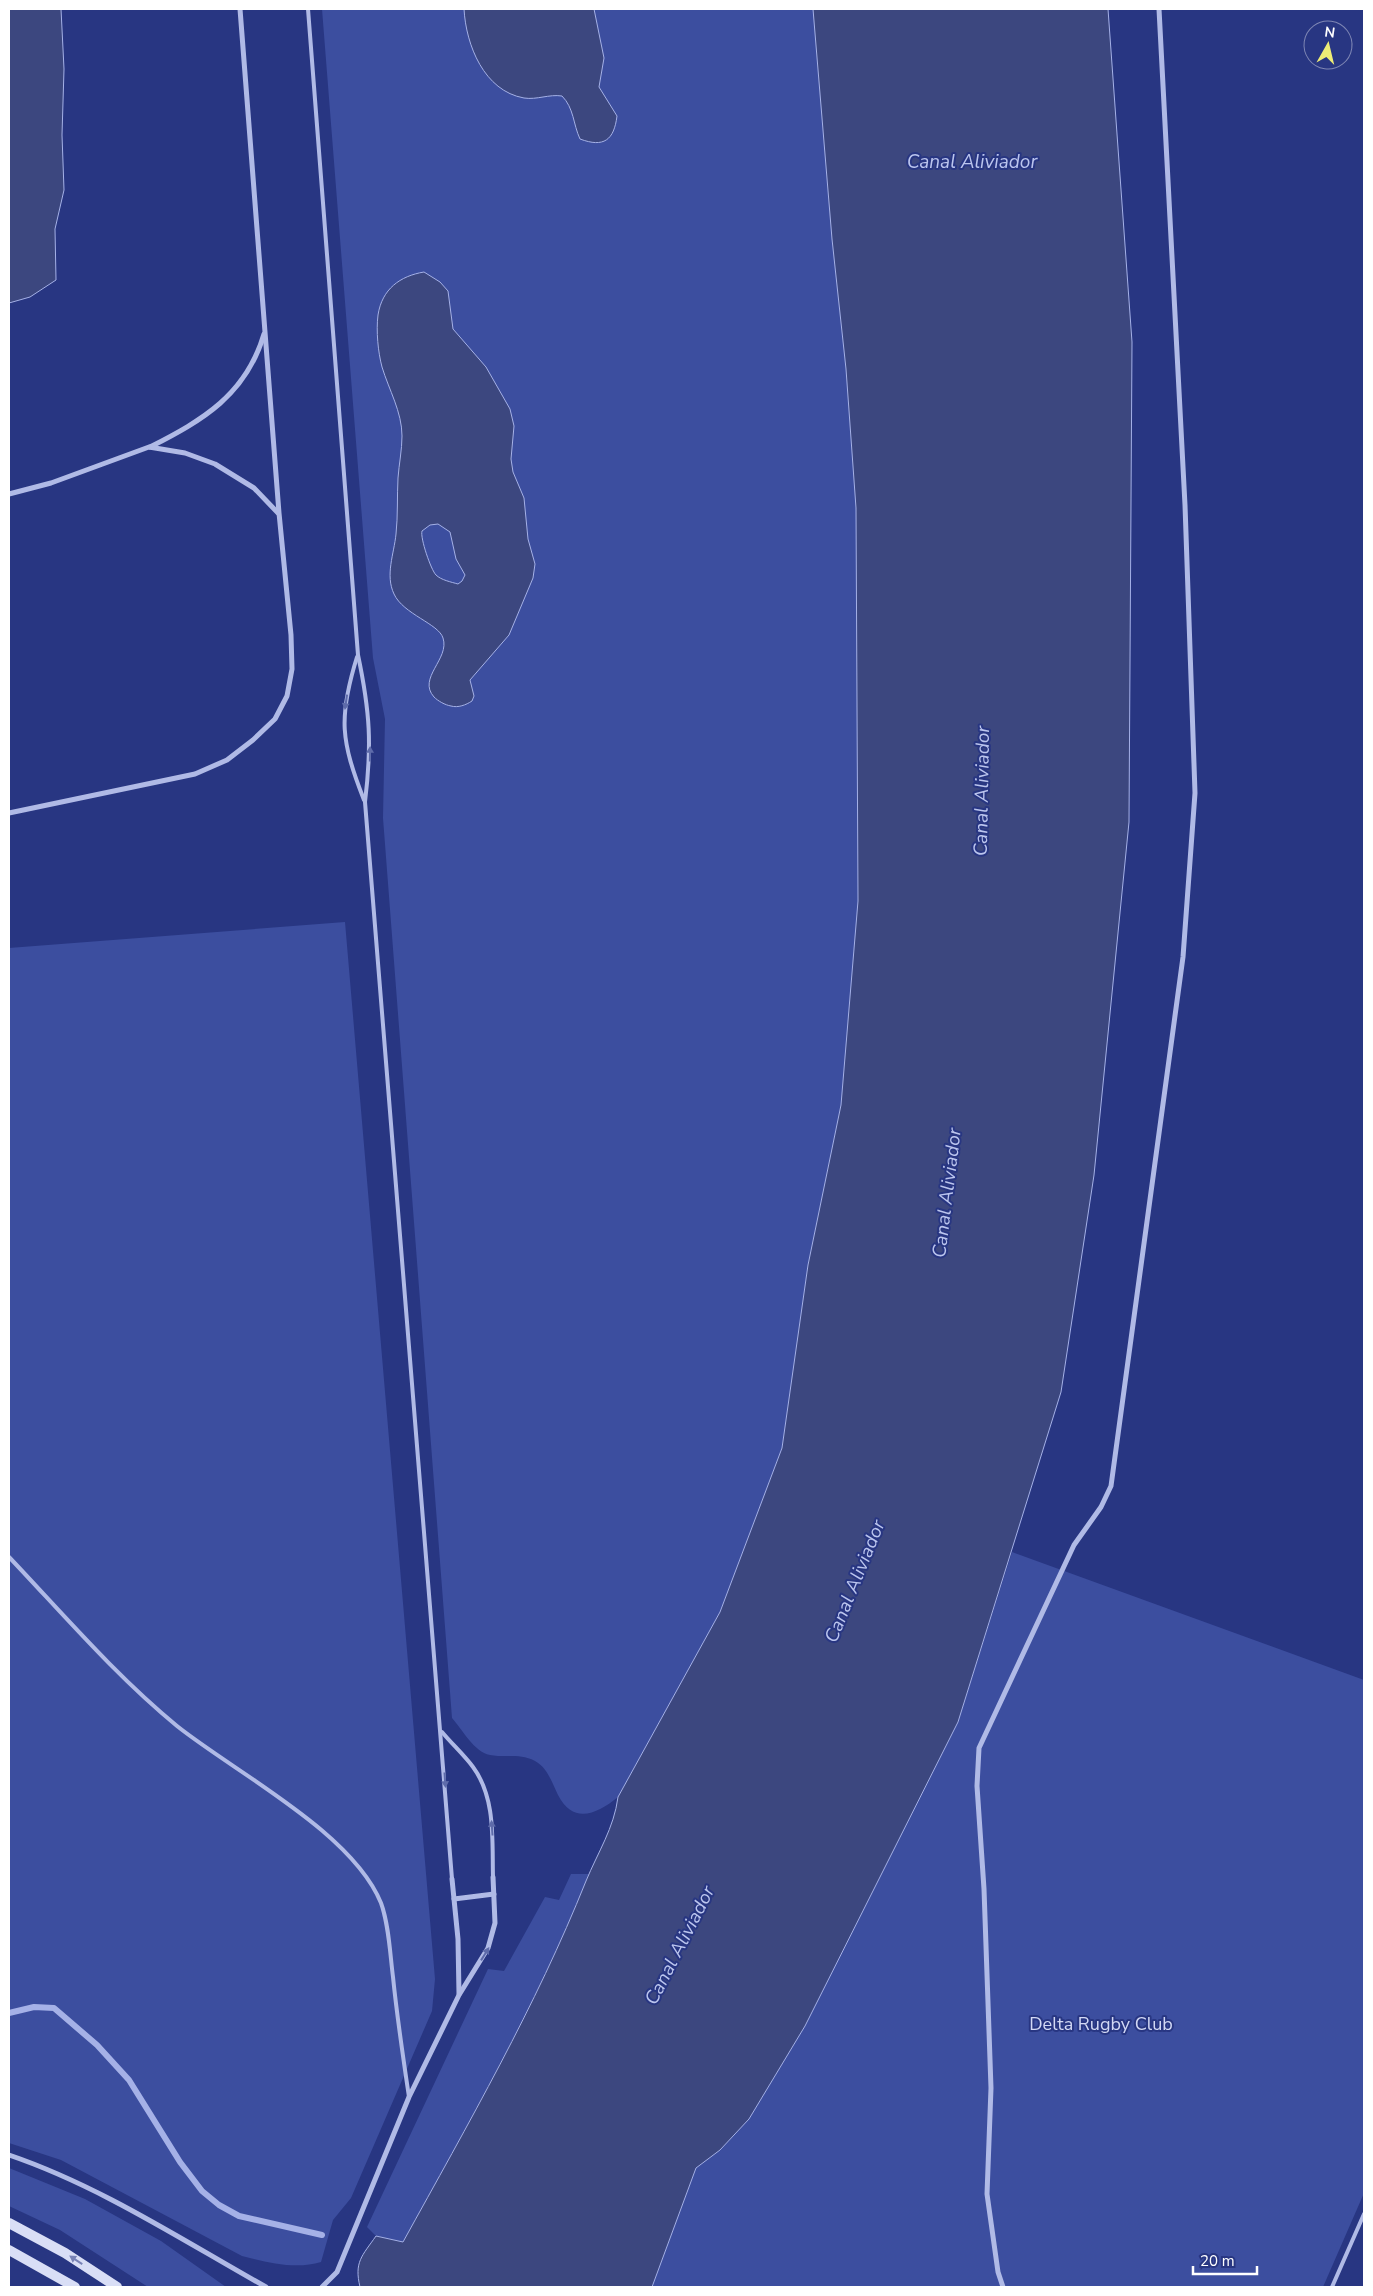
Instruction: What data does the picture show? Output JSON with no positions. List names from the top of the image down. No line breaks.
{"water":["Canal Aliviador"],"parks":["Delta Rugby Club"],"scale_bar":"20 m","north":"top"}
